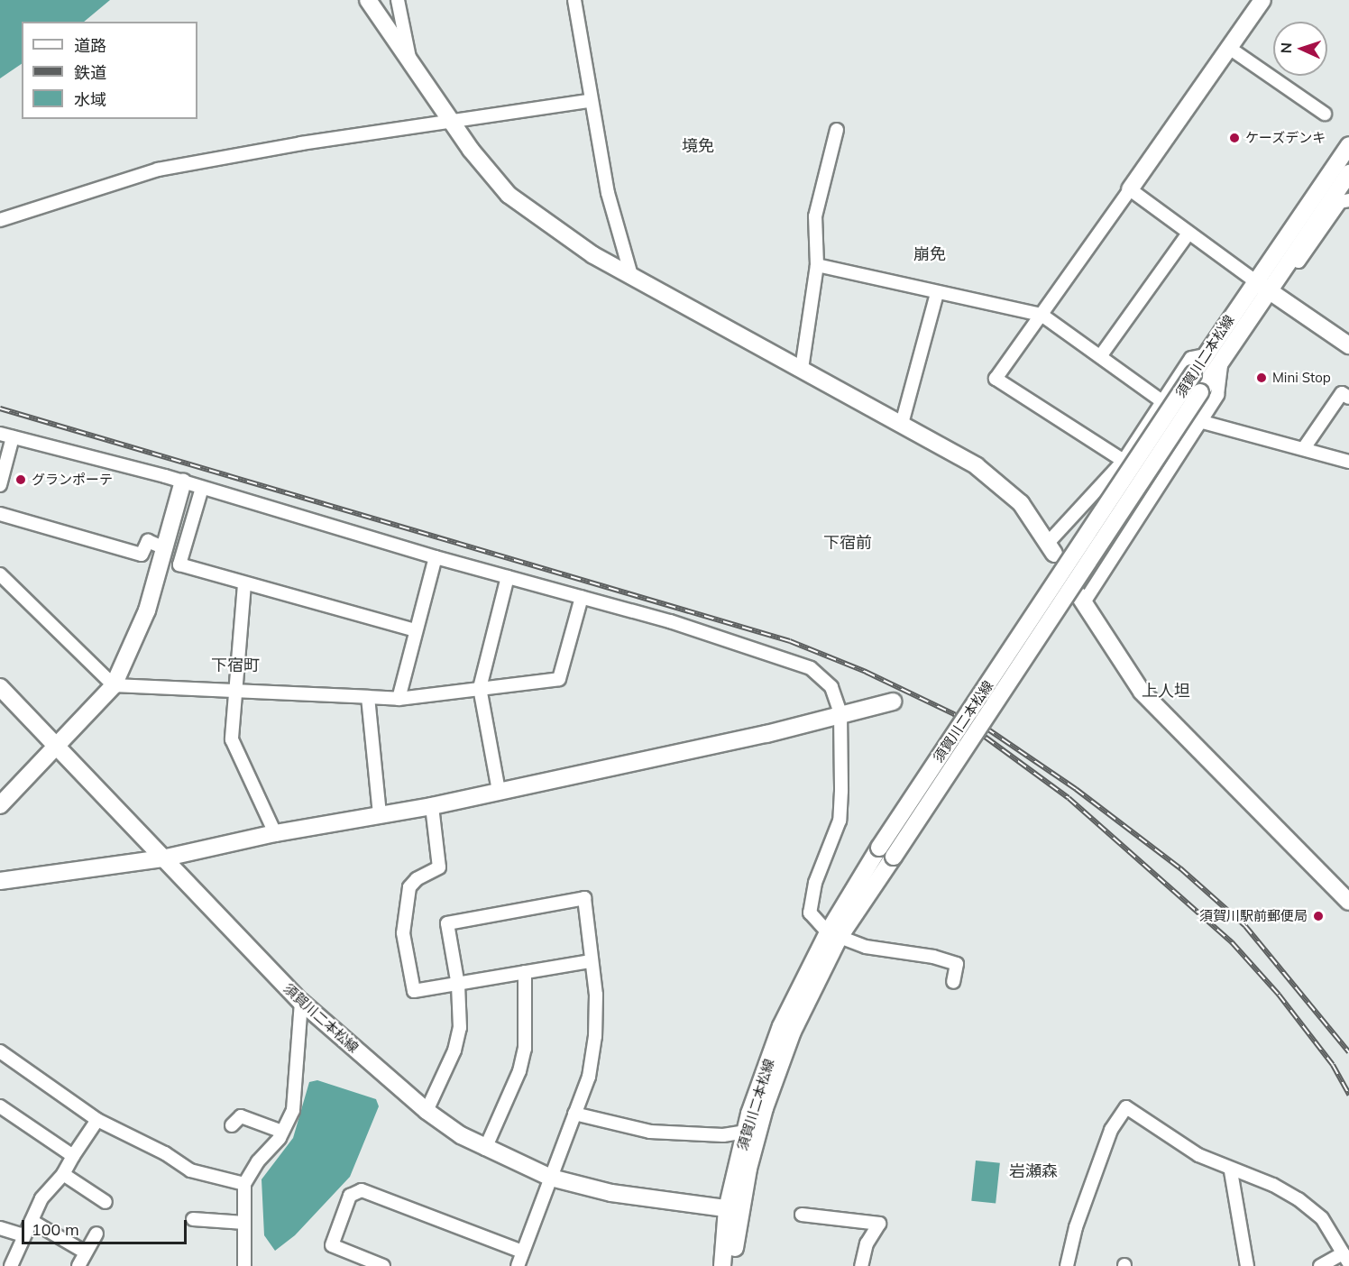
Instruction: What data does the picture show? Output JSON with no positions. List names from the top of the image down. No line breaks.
{"streets":{"street":["須賀川二本松線"]},"districts":["境免","崩免","下宿前","下宿町","上人坦","岩瀬森"],"places":["ケーズデンキ","Mini Stop","グランポーテ","須賀川駅前郵便局"],"legend":["道路","鉄道","水域"],"scale_bar":"100 m","north":"left"}
